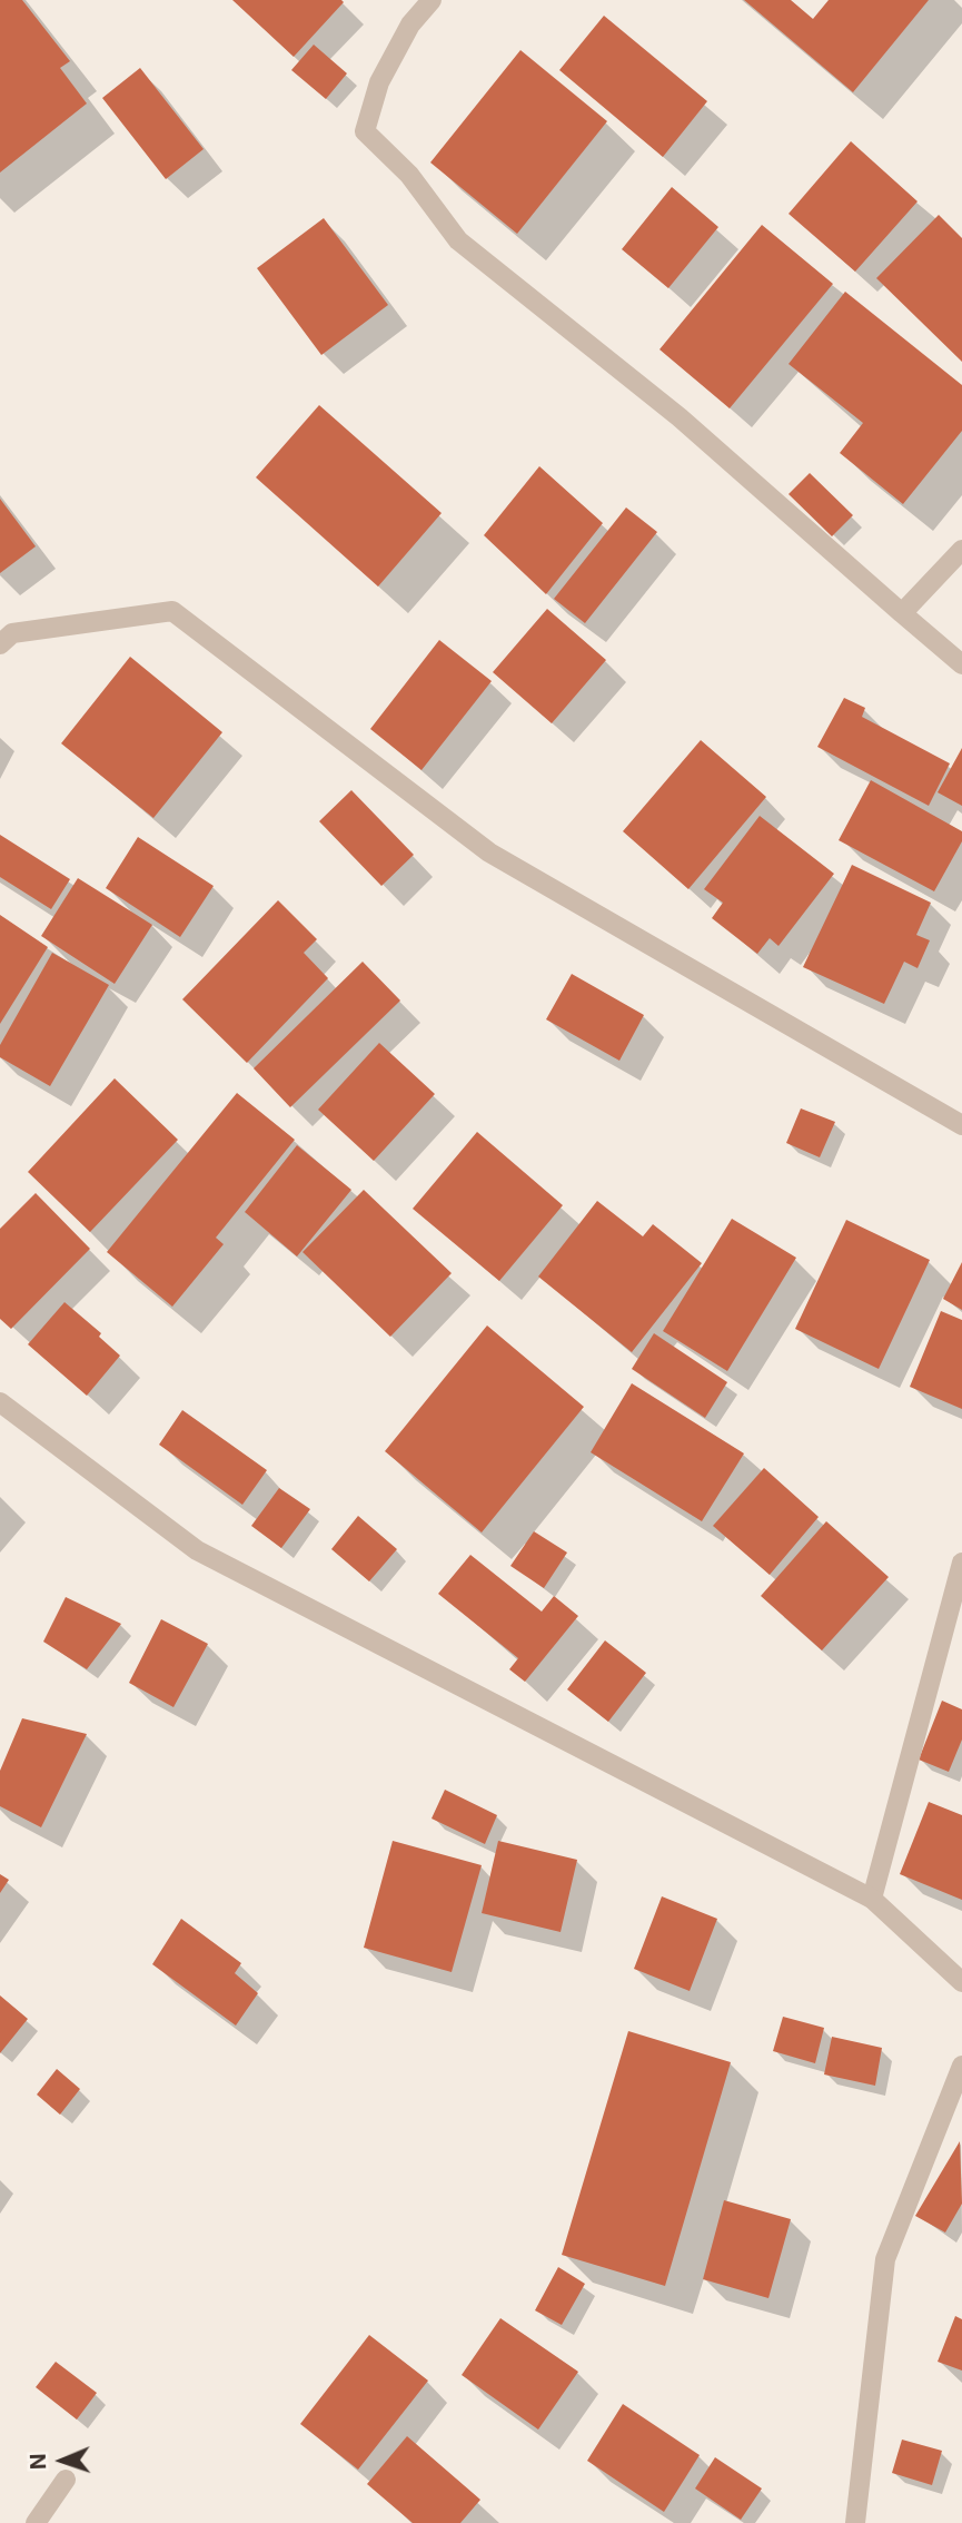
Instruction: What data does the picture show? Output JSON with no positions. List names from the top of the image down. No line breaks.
{"north":"left"}
